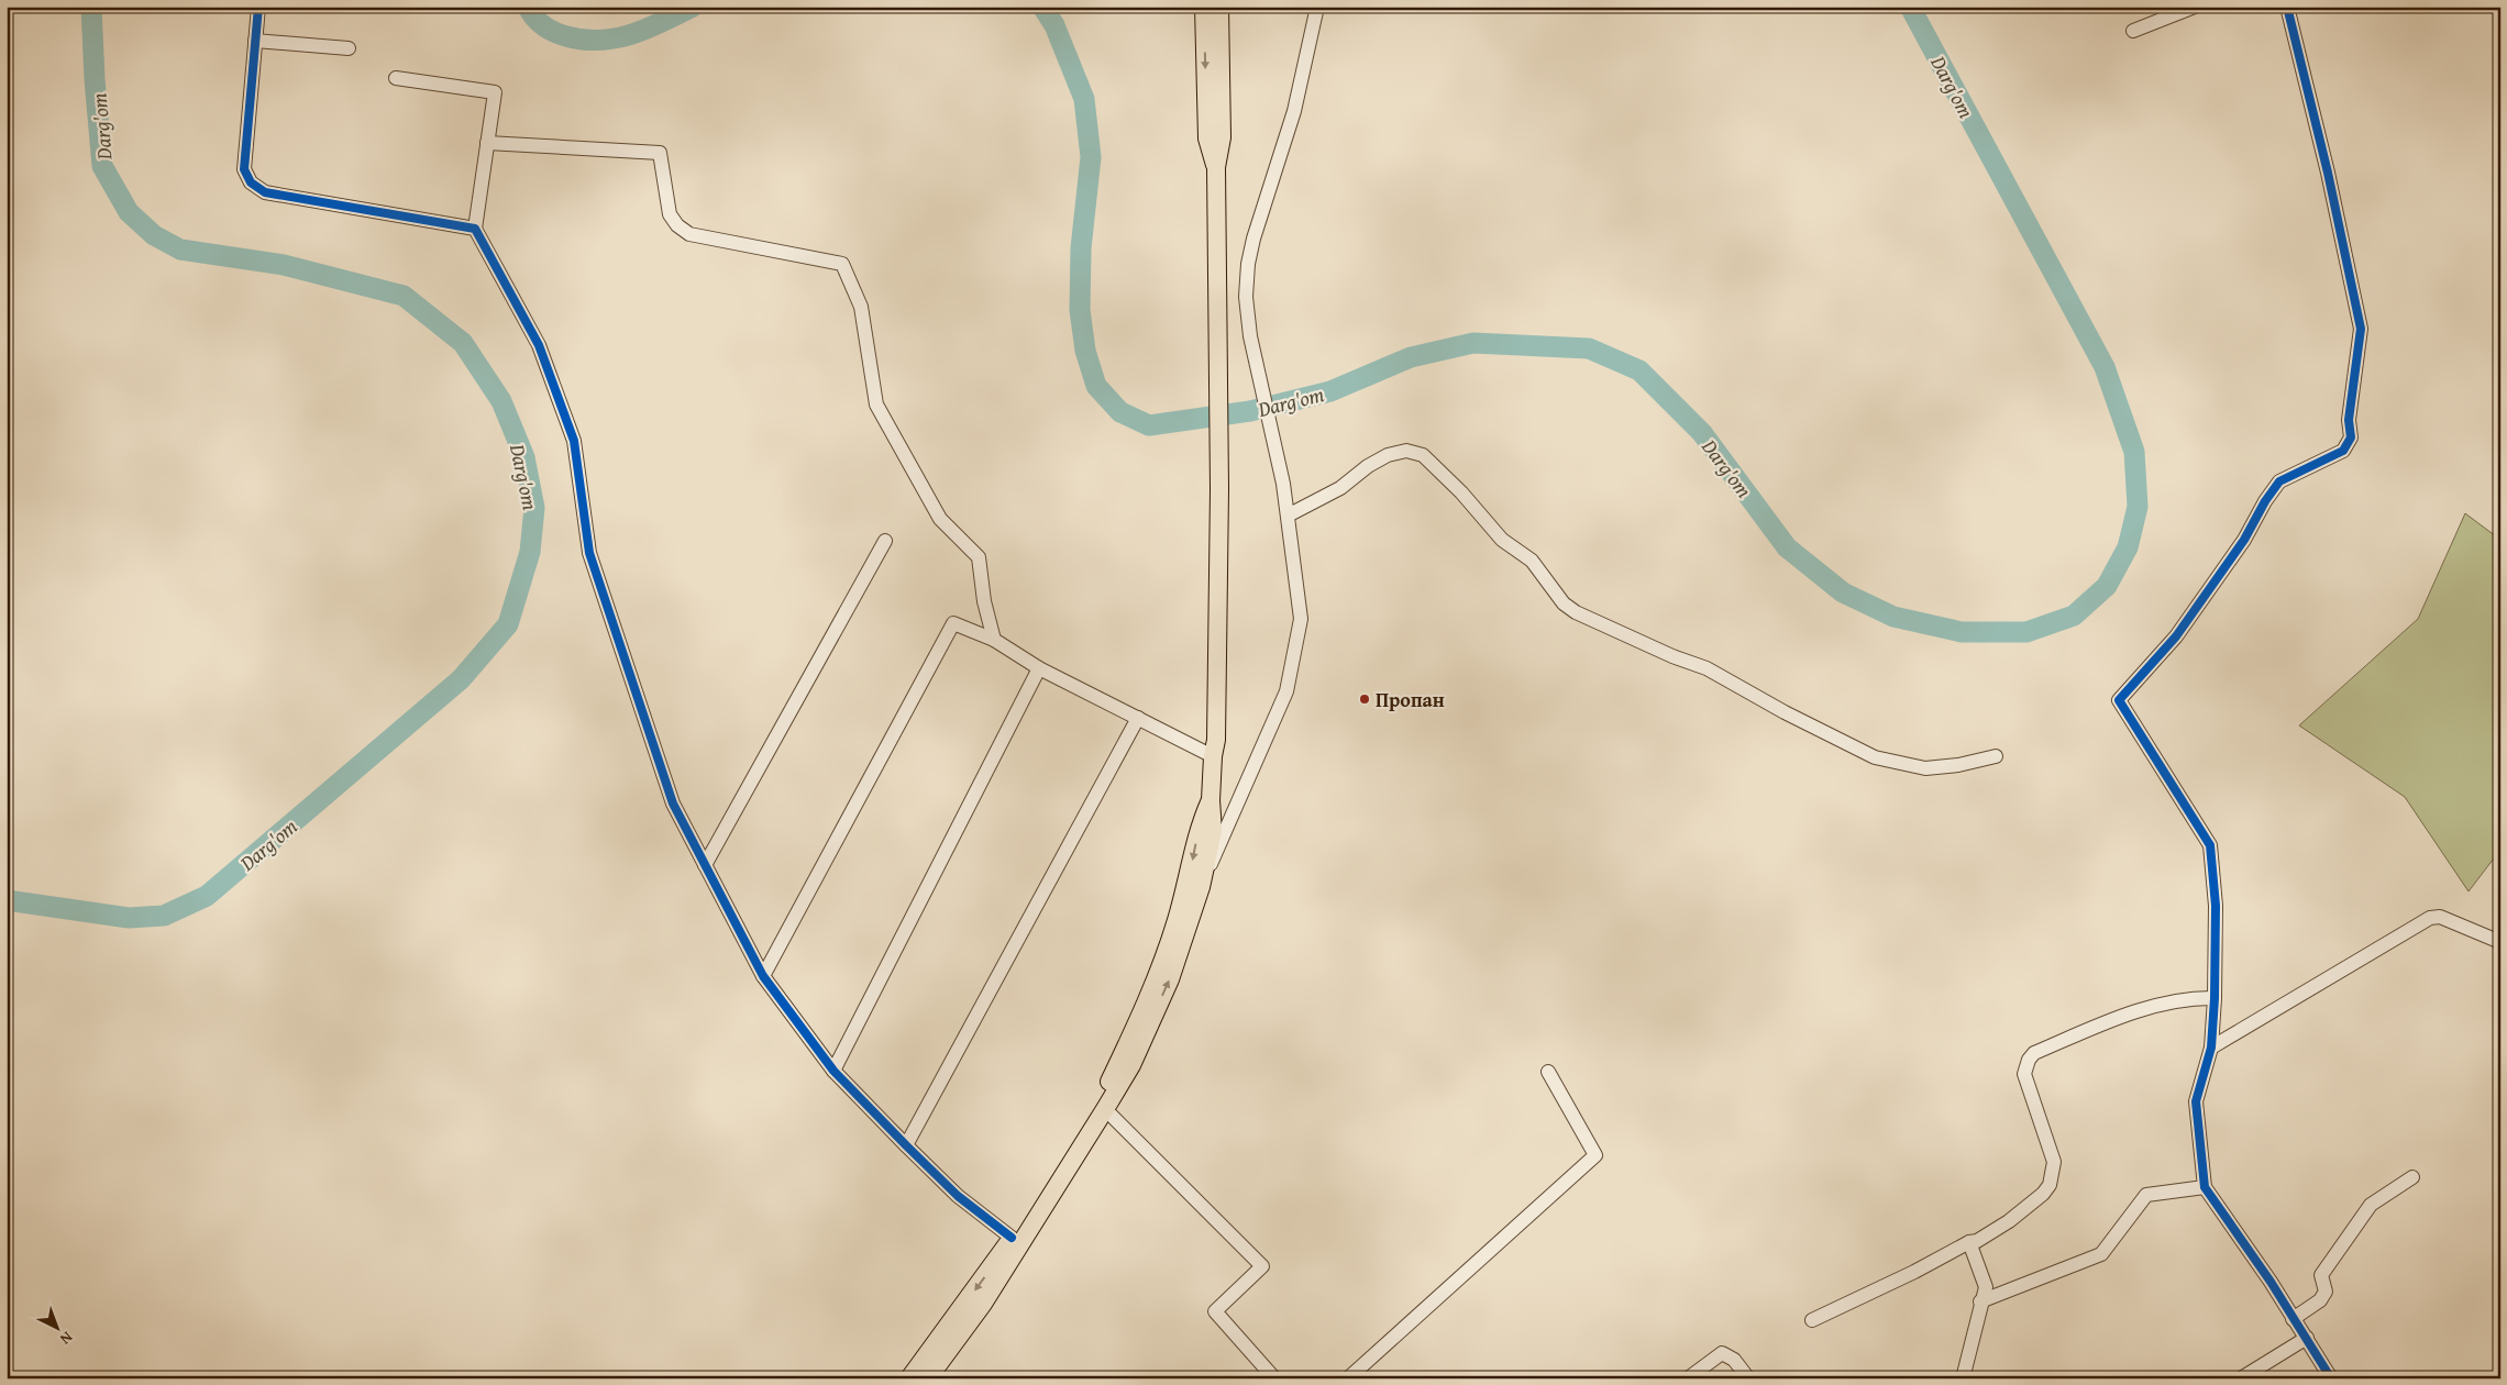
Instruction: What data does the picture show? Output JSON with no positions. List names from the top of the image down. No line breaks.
{"water":["Darg'om"],"places":["Пропан"],"north":"bottom right"}
